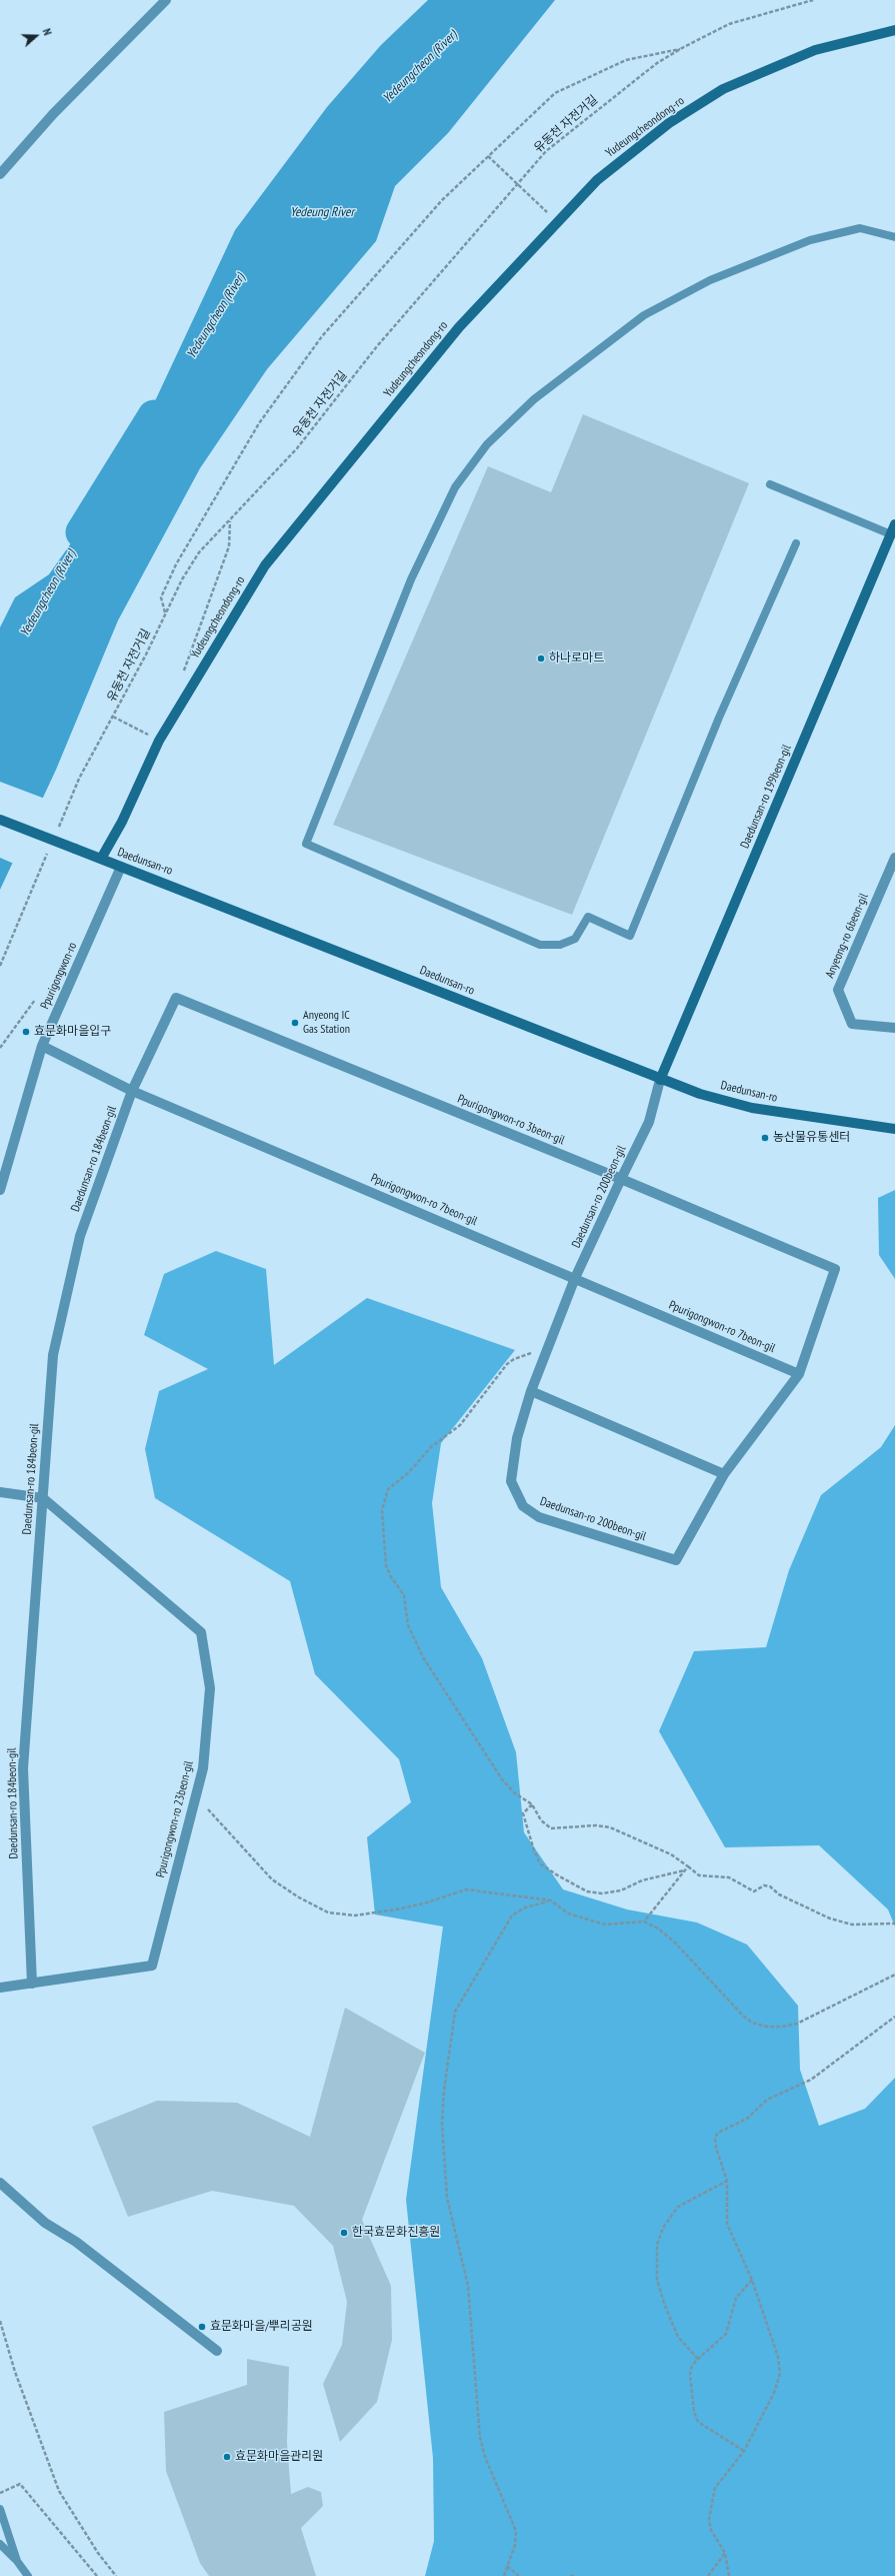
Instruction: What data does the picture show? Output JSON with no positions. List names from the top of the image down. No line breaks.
{"streets":{"main road":["Yudeungcheondong-ro","Daedunsan-ro 199beon-gil","Daedunsan-ro"],"street":["Anyeong-ro 6beon-gil","Ppurigongwon-ro","Ppurigongwon-ro 3beon-gil","Daedunsan-ro 184beon-gil","Daedunsan-ro 200beon-gil","Ppurigongwon-ro 7beon-gil","Ppurigongwon-ro 23beon-gil"],"path":["유동천 자전거길"]},"crossings":[["Yudeungcheondong-ro","Daedunsan-ro"],["Daedunsan-ro 199beon-gil","Daedunsan-ro"],["Daedunsan-ro 199beon-gil","Daedunsan-ro 200beon-gil"],["Daedunsan-ro","Ppurigongwon-ro"],["Daedunsan-ro","Daedunsan-ro 200beon-gil"],["Ppurigongwon-ro","Ppurigongwon-ro 7beon-gil"],["Ppurigongwon-ro 3beon-gil","Daedunsan-ro 184beon-gil"],["Ppurigongwon-ro 3beon-gil","Daedunsan-ro 200beon-gil"],["Daedunsan-ro 184beon-gil","Ppurigongwon-ro 7beon-gil"],["Daedunsan-ro 184beon-gil","Ppurigongwon-ro 23beon-gil"],["Daedunsan-ro 200beon-gil","Ppurigongwon-ro 7beon-gil"]],"water":["Yedeungcheon (River)","Yedeung River"],"places":["하나로마트","Anyeong IC Gas Station","효문화마을입구","농산물유통센터","한국효문화진흥원","효문화마을/뿌리공원","효문화마을관리원"],"north":"right"}
